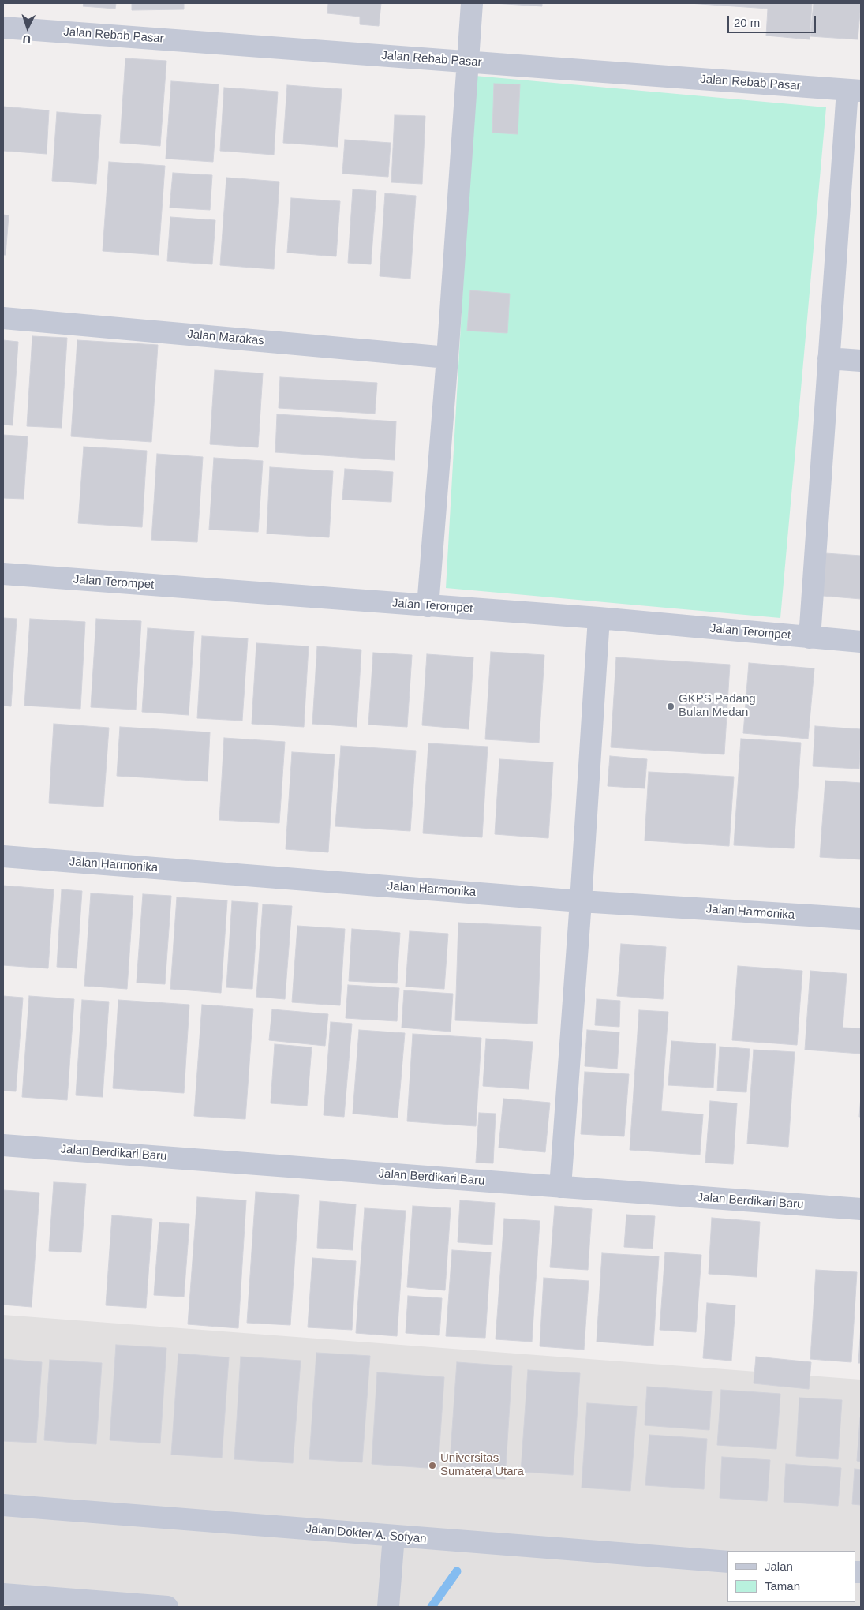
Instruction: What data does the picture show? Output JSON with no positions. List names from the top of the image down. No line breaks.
{"streets":{"street":["Jalan Rebab Pasar","Jalan Marakas","Jalan Terompet","Jalan Harmonika","Jalan Berdikari Baru","Jalan Dokter A. Sofyan"]},"places":["GKPS Padang Bulan Medan","Universitas Sumatera Utara"],"legend":["Jalan","Taman"],"scale_bar":"20 m","north":"bottom"}
